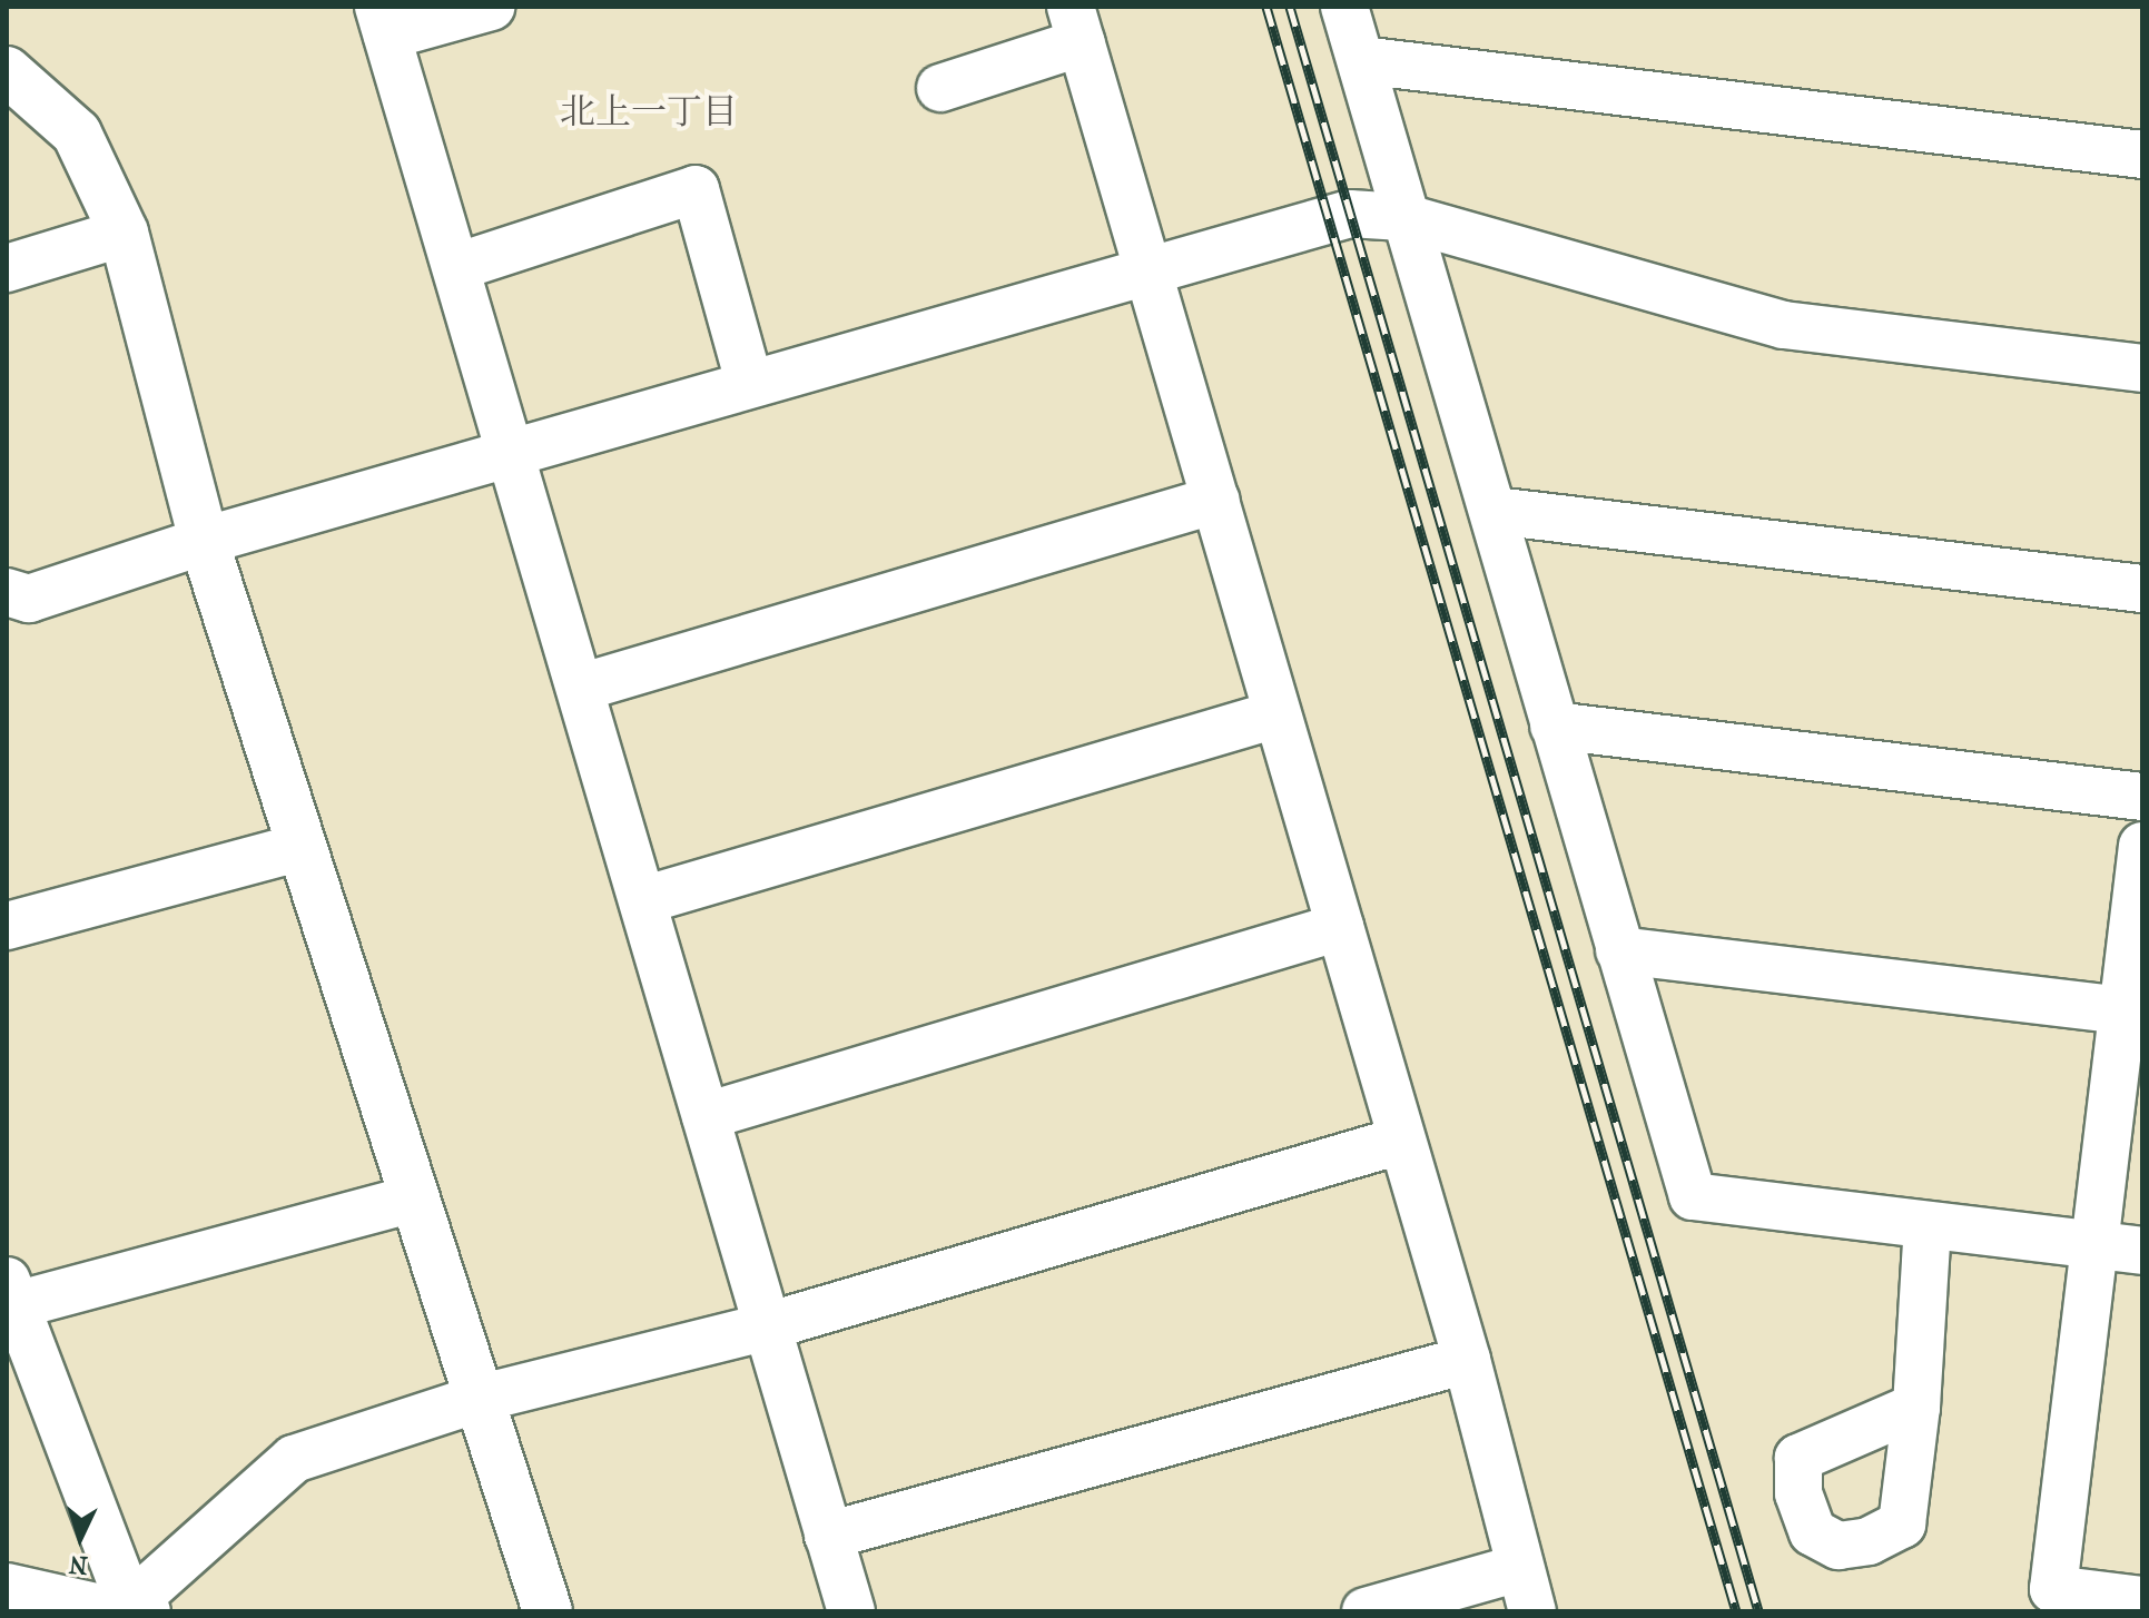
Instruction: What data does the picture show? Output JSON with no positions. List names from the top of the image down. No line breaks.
{"districts":["北上一丁目"],"north":"bottom"}
